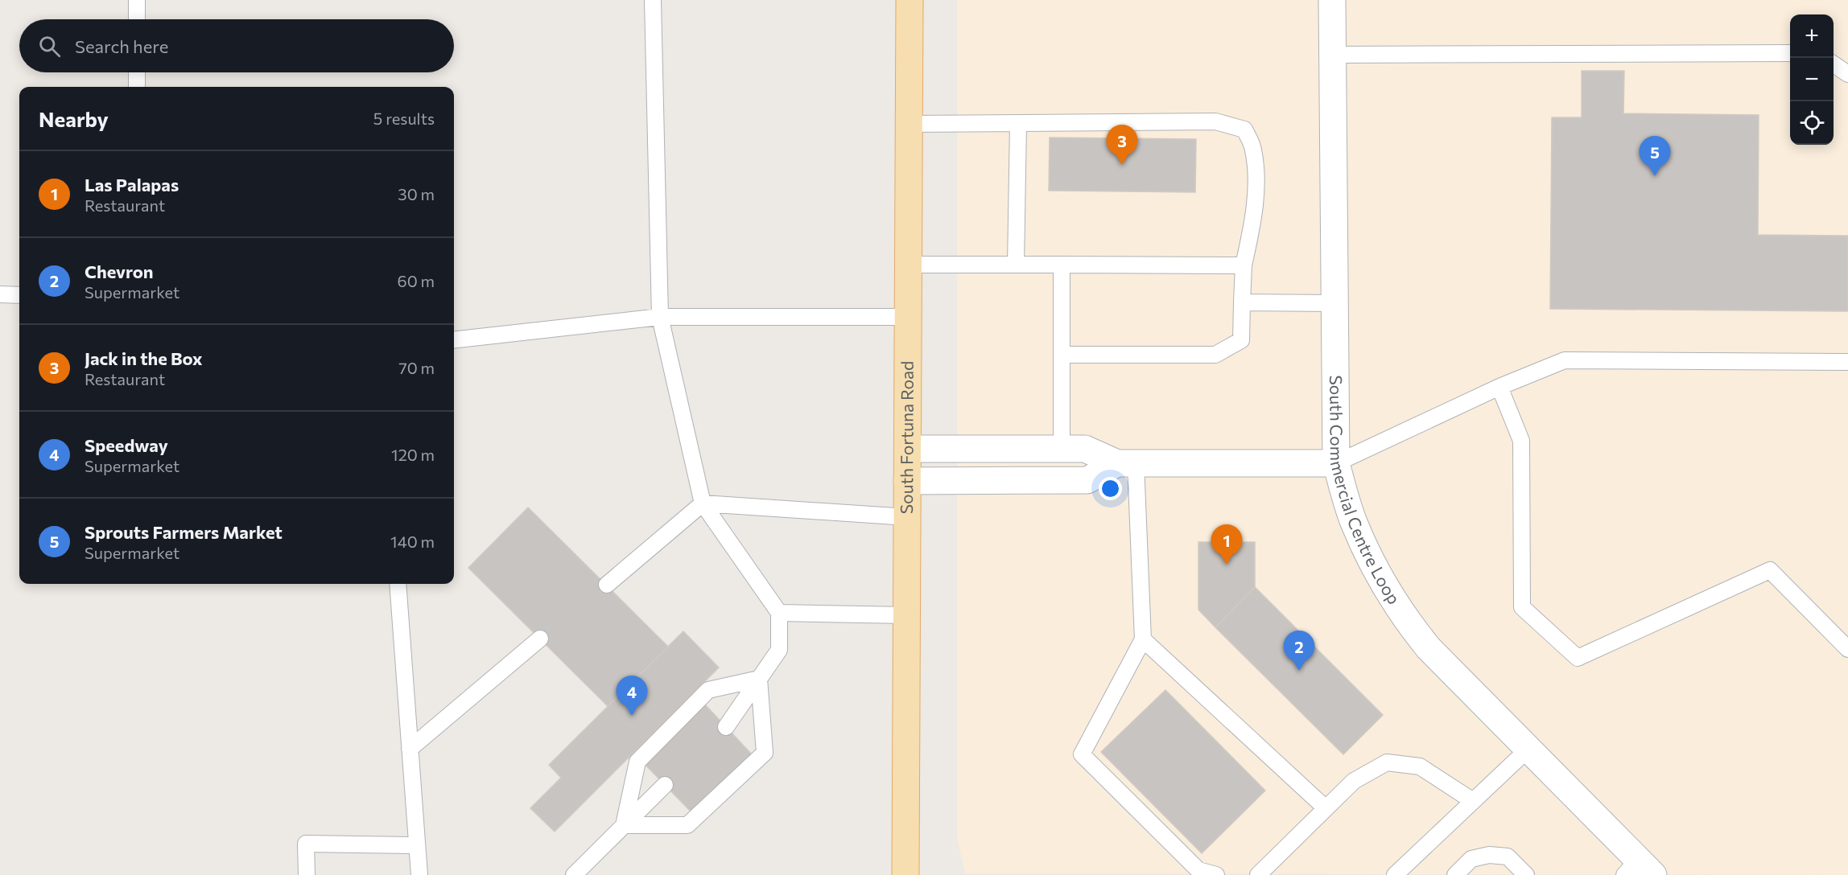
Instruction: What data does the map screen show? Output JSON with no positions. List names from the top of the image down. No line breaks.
{"streets":{"main road":["South Fortuna Road"],"street":["South Commercial Centre Loop"]},"page":{"map_buttons":["+","−"],"search":"Search here","heading":["Nearby","5 results"],"pins":["3","5","1","2","4"],"list":[{"mark":"1","name":"Las Palapas","note":"Restaurant","value":"30 m"},{"mark":"2","name":"Chevron","note":"Supermarket","value":"60 m"},{"mark":"3","name":"Jack in the Box","note":"Restaurant","value":"70 m"},{"mark":"4","name":"Speedway","note":"Supermarket","value":"120 m"},{"mark":"5","name":"Sprouts Farmers Market","note":"Supermarket","value":"140 m"}]}}
